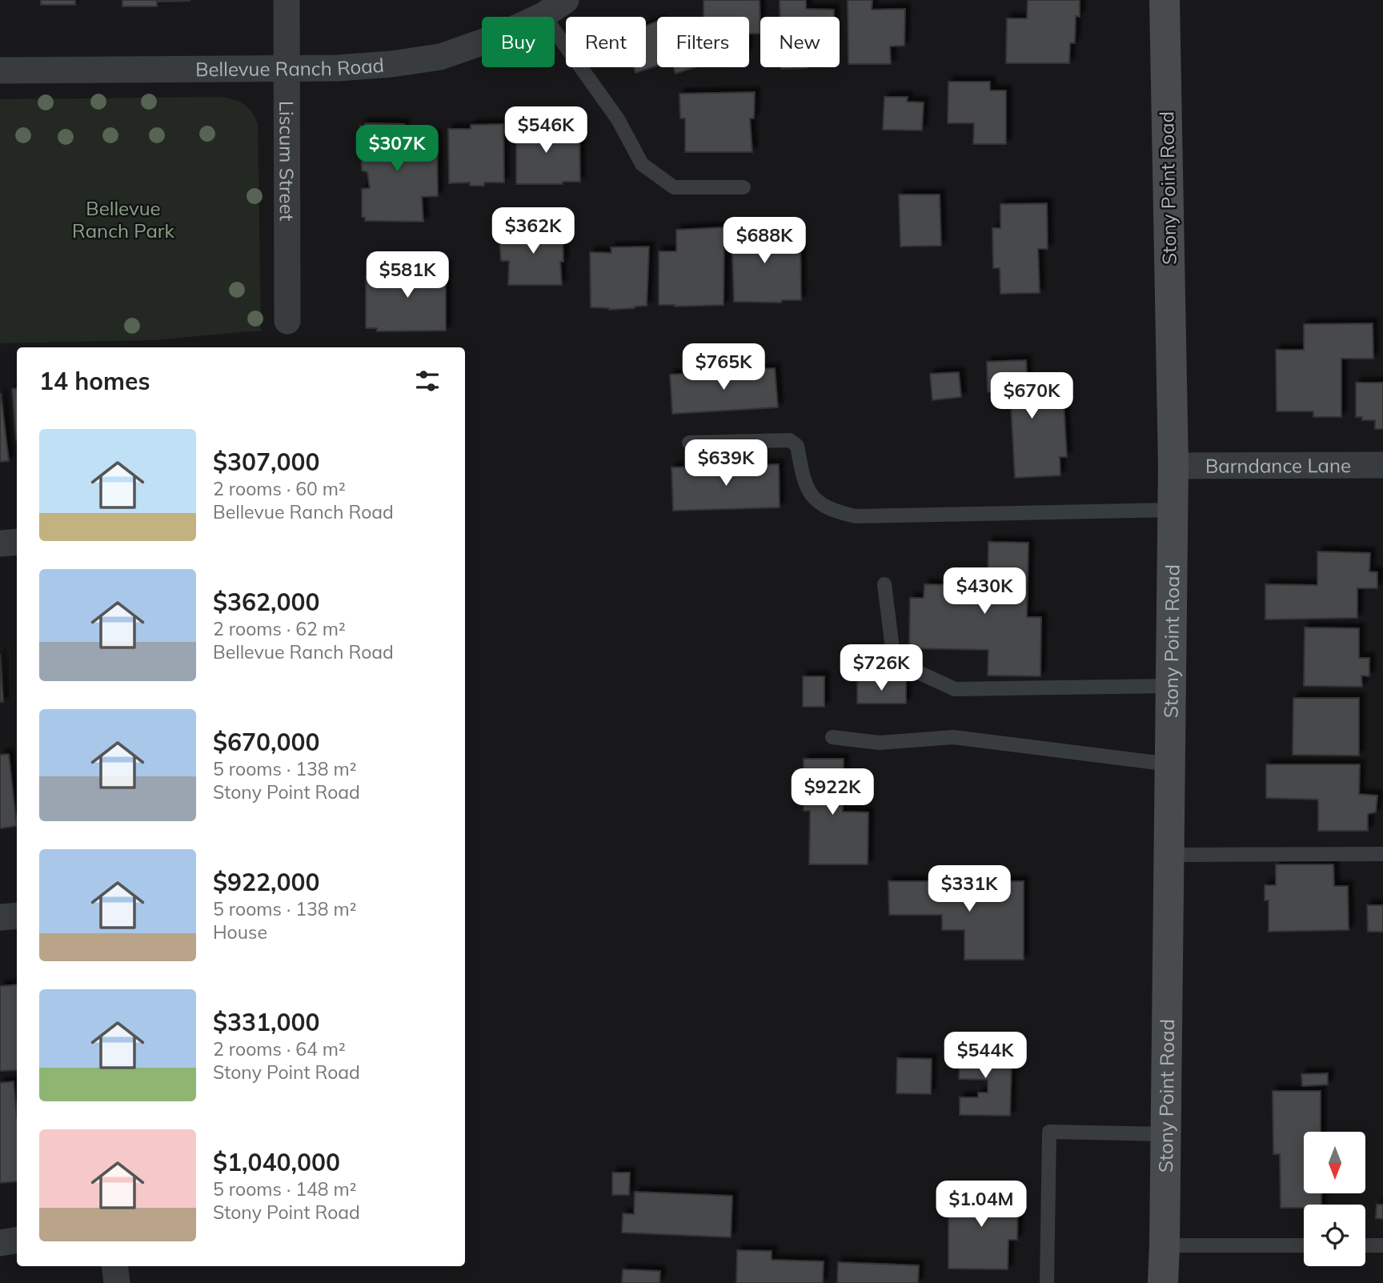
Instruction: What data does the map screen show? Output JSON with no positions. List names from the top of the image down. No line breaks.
{"streets":{"main road":["Stony Point Road"],"street":["Bellevue Ranch Road","Liscum Street","Barndance Lane"]},"crossings":[["Bellevue Ranch Road","Liscum Street"],["Stony Point Road","Barndance Lane"]],"parks":["Bellevue Ranch Park"],"north":"bottom","page":{"chip":["Buy","Rent","Filters","New"],"price":["$546K","$307K","$362K","$688K","$581K","$765K","$670K","$639K","$430K","$726K","$922K","$331K","$544K","$1.04M"],"heading":"14 homes","list":[{"name":"$307,000","note":"2 rooms · 60 m² · Bellevue Ranch Road"},{"name":"$362,000","note":"2 rooms · 62 m² · Bellevue Ranch Road"},{"name":"$670,000","note":"5 rooms · 138 m² · Stony Point Road"},{"name":"$922,000","note":"5 rooms · 138 m² · House"},{"name":"$331,000","note":"2 rooms · 64 m² · Stony Point Road"},{"name":"$1,040,000","note":"5 rooms · 148 m² · Stony Point Road"}]}}
